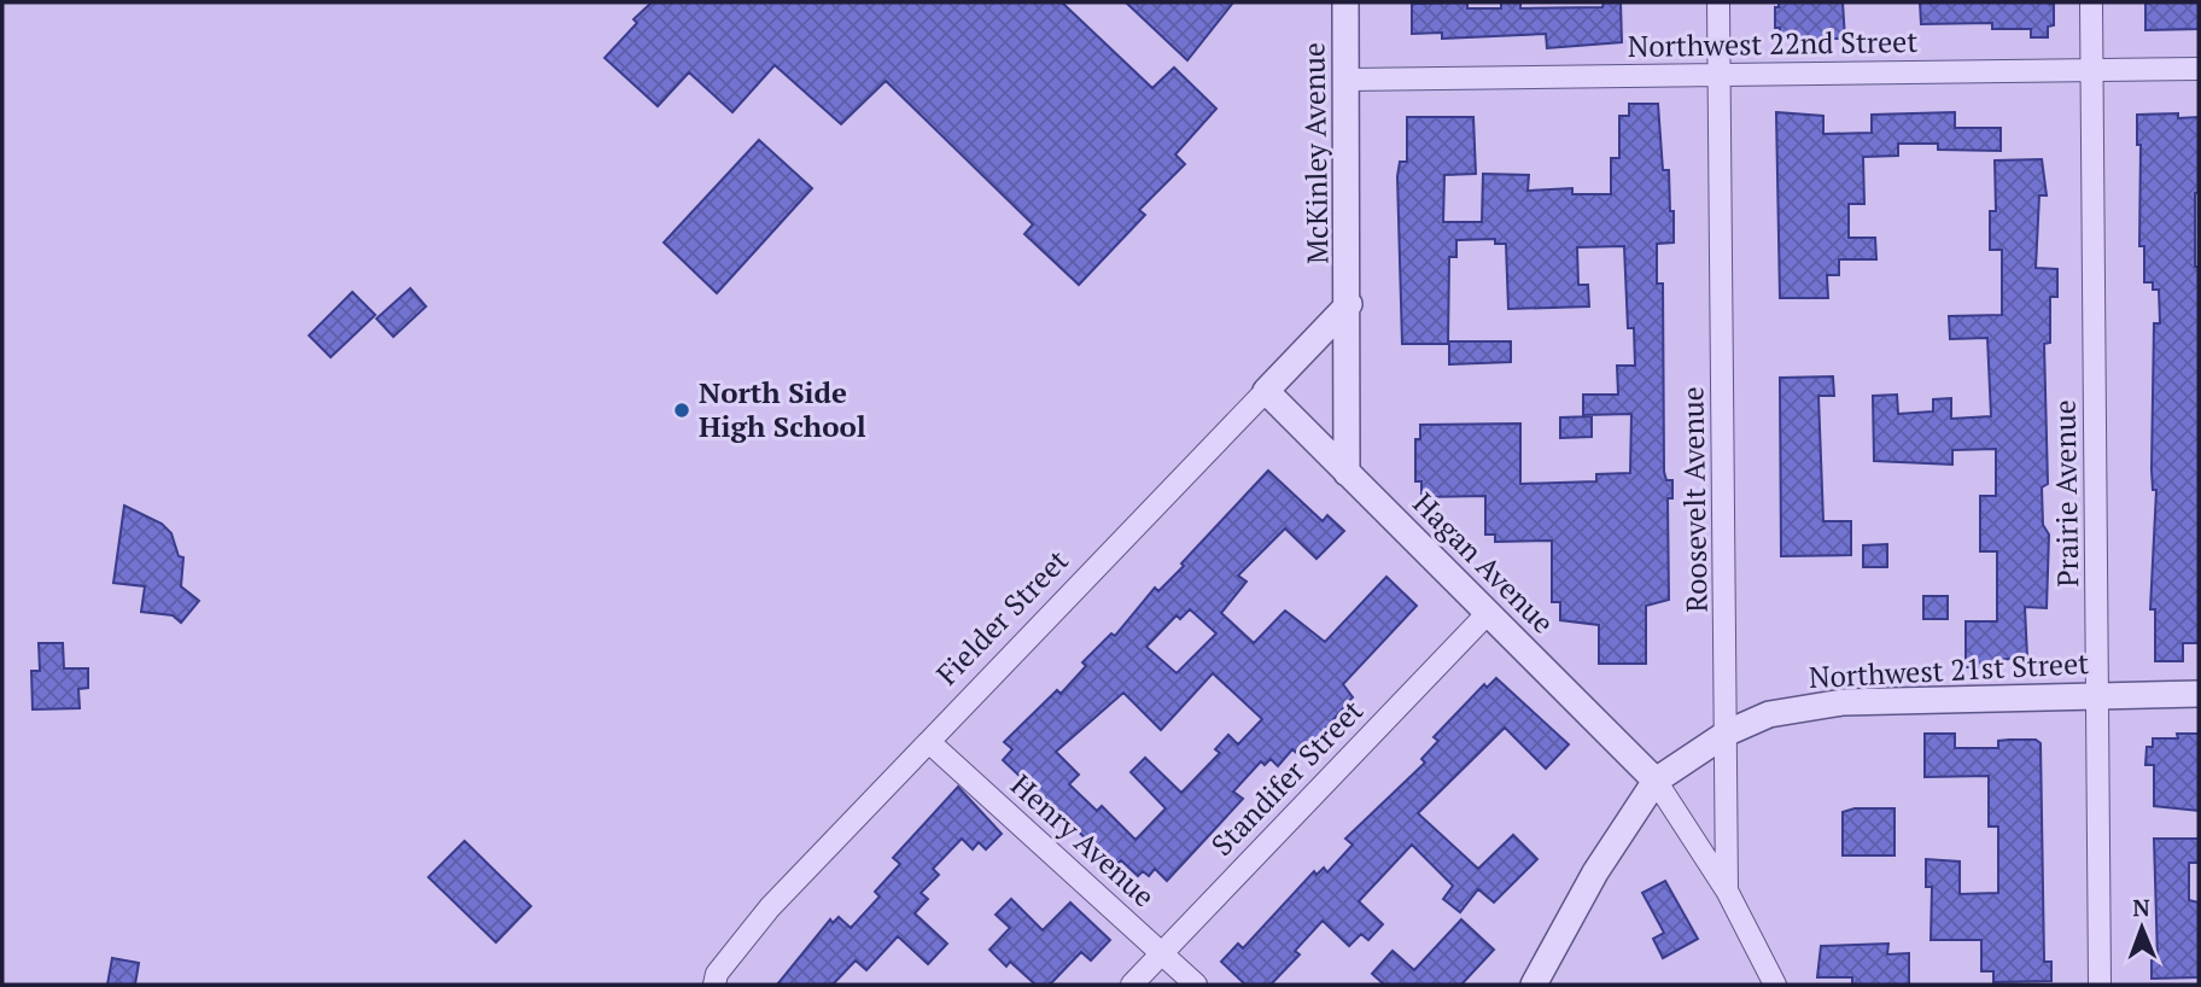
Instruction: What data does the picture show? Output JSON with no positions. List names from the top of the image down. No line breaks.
{"streets":{"street":["Northwest 22nd Street","McKinley Avenue","Prairie Avenue","Roosevelt Avenue","Hagan Avenue","Fielder Street","Northwest 21st Street","Standifer Street","Henry Avenue"]},"crossings":[["Northwest 22nd Street","McKinley Avenue"],["Northwest 22nd Street","Prairie Avenue"],["Northwest 22nd Street","Roosevelt Avenue"],["McKinley Avenue","Hagan Avenue"],["McKinley Avenue","Fielder Street"],["Prairie Avenue","Northwest 21st Street"],["Roosevelt Avenue","Northwest 21st Street"],["Hagan Avenue","Fielder Street"],["Hagan Avenue","Northwest 21st Street"],["Hagan Avenue","Standifer Street"],["Fielder Street","Henry Avenue"],["Standifer Street","Henry Avenue"]],"places":["North Side High School"],"north":"top"}
